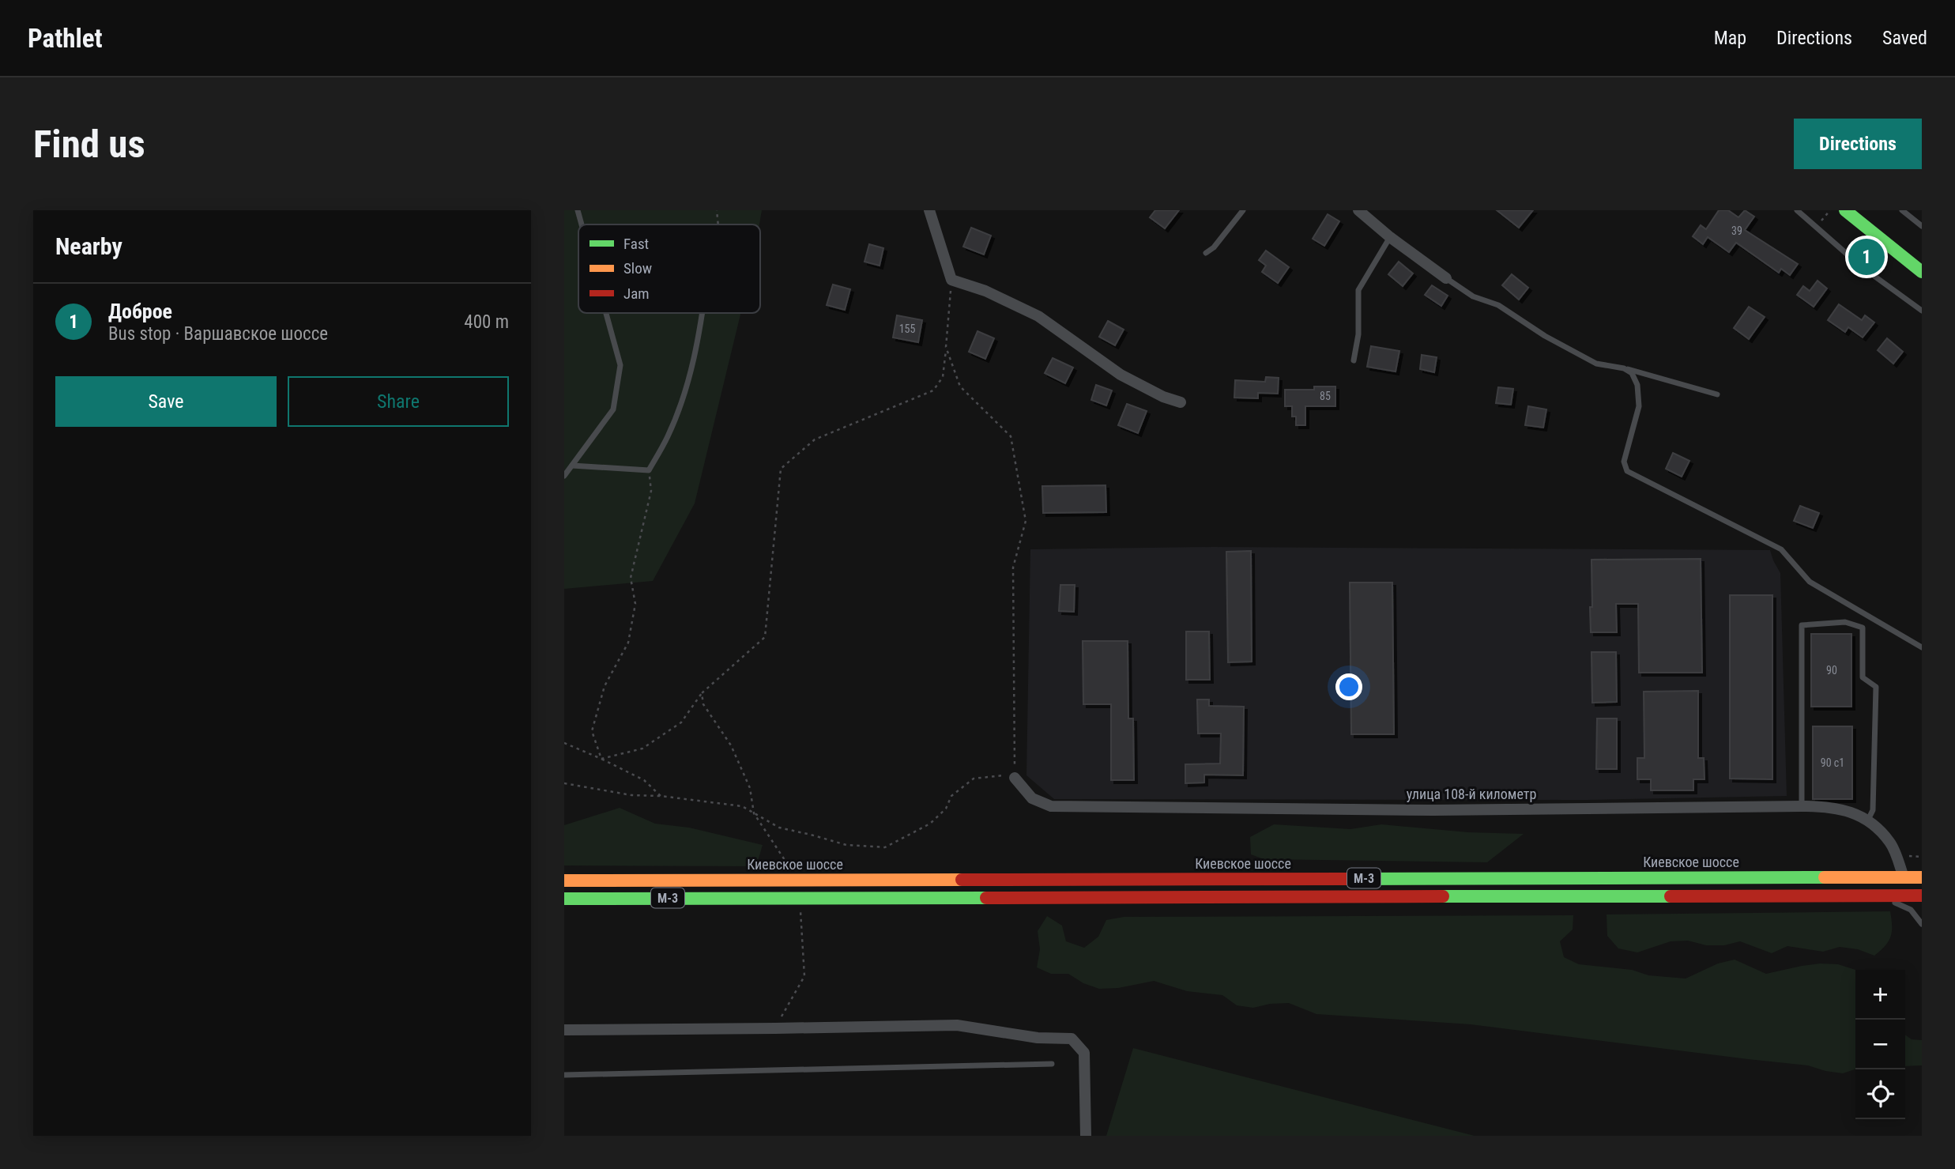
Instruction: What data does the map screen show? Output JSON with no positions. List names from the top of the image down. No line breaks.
{"streets":{"main road":["Киевское шоссе","М-3"],"street":["улица 108-й километр"]},"crossings":[["улица 108-й километр","Киевское шоссе"]],"house_numbers":["39","155","85","90","90 с1"],"legend":["Fast","Slow","Jam"],"page":{"header":"Pathlet","nav":["Map","Directions","Saved"],"buttons":["Directions",["Save","Share"]],"title":"Find us","heading":"Nearby","pins":"1","list":[{"mark":"1","name":"Доброе","note":"Bus stop · Варшавское шоссе","value":"400 m"}],"map_buttons":["+","−"]}}
